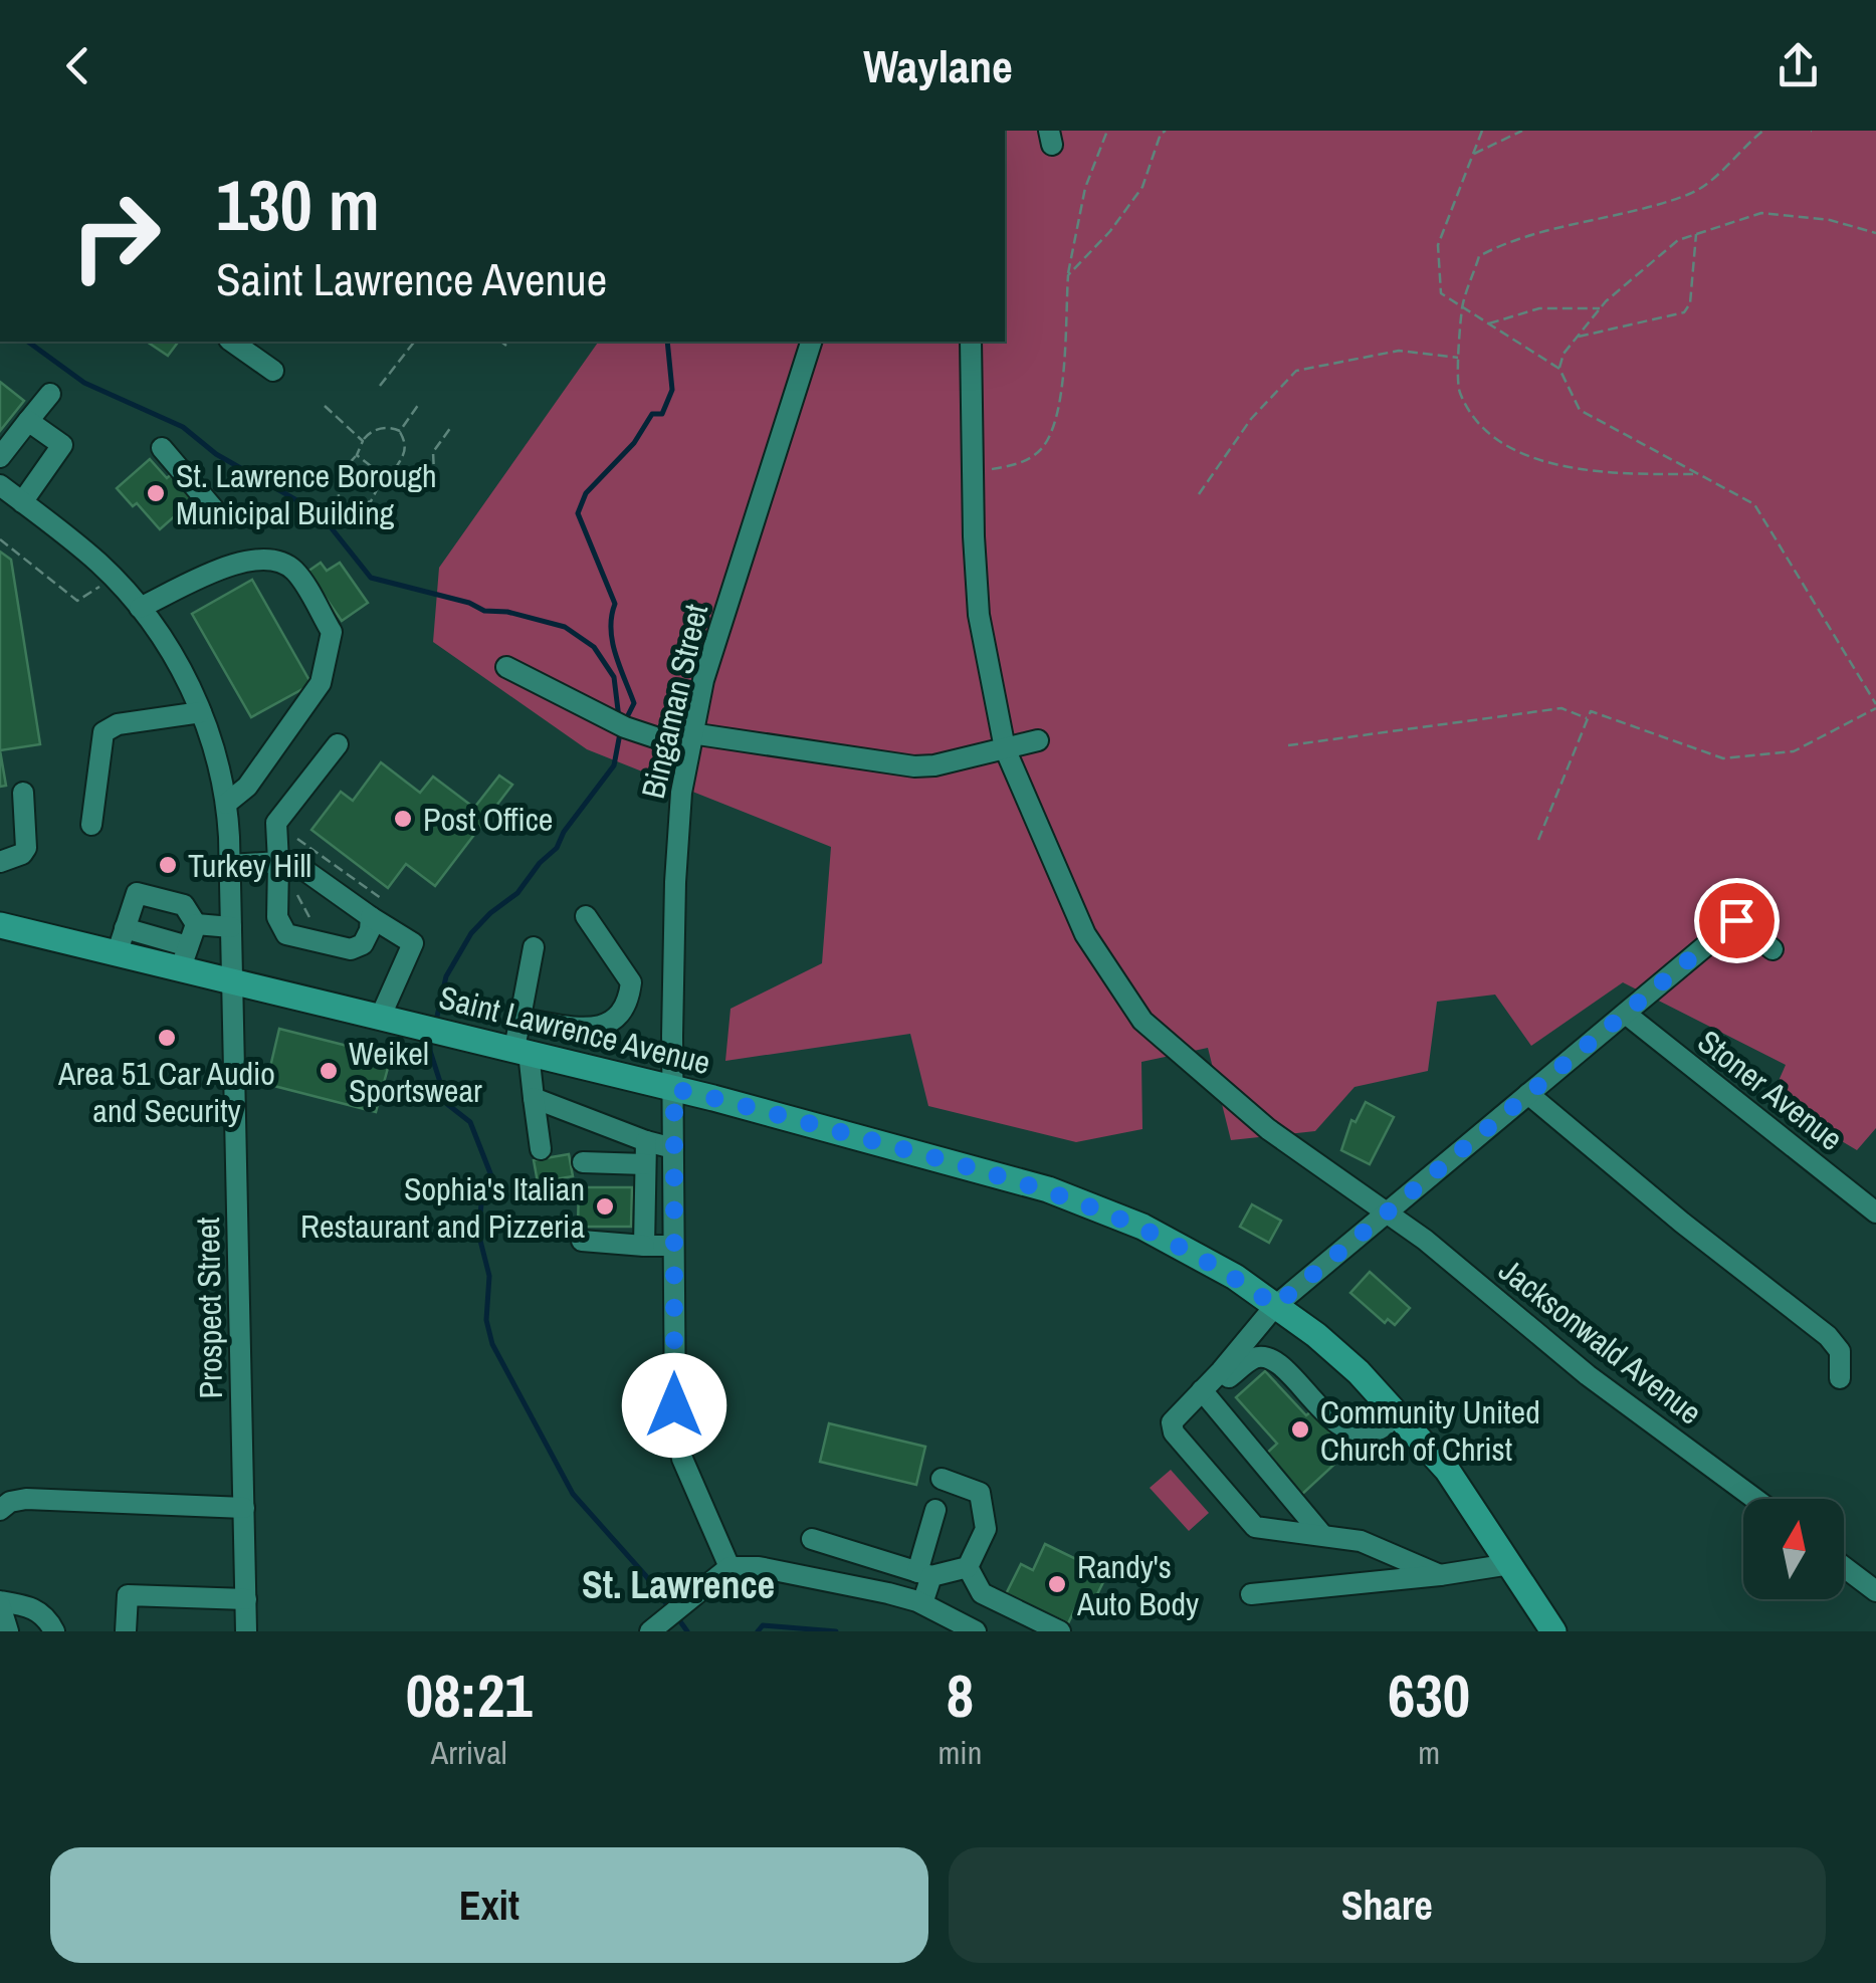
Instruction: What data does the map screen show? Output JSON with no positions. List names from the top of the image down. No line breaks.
{"streets":{"main road":["Saint Lawrence Avenue"],"street":["Bingaman Street","Stoner Avenue","Prospect Street","Jacksonwald Avenue"]},"crossings":[["Bingaman Street","Saint Lawrence Avenue"],["Saint Lawrence Avenue","Prospect Street"]],"districts":["St. Lawrence"],"places":["St. Lawrence Borough Municipal Building","Post Office","Turkey Hill","Area 51 Car Audio and Security","Weikel Sportswear","Sophia's Italian Restaurant and Pizzeria","Community United Church of Christ","Randy's Auto Body"],"north":"top","page":{"header":"Waylane","turn":["130 m","Saint Lawrence Avenue"],"eta":["08:21","Arrival","8","min","630","m"],"buttons":["Exit","Share"]}}
